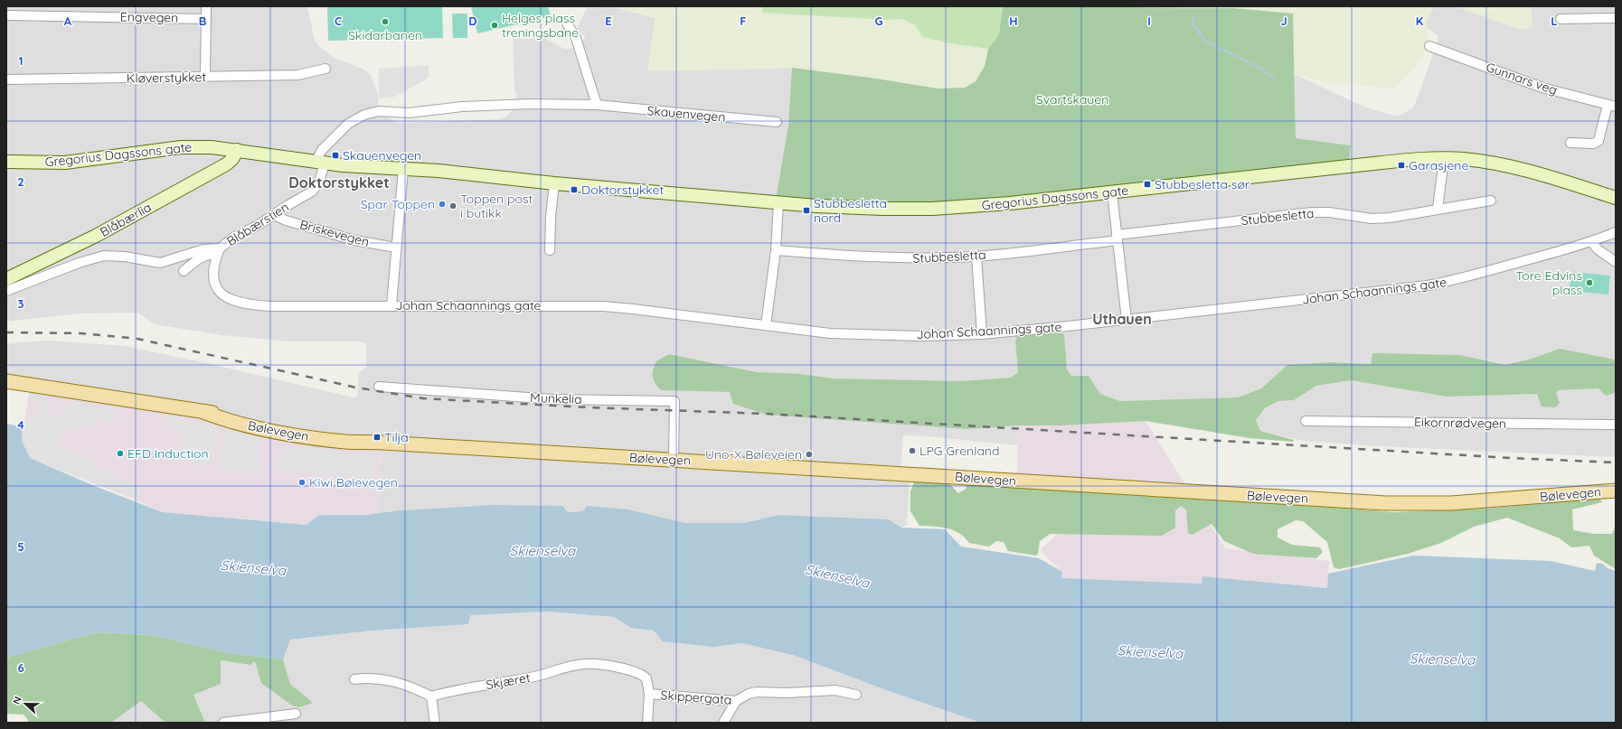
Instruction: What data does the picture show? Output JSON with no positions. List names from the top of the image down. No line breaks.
{"streets":{"main road":["Bølevegen"],"street":["Engvegen","Kløverstykket","Gunnars veg","Skauenvegen","Gregorius Dagssons gate","Stubbesletta","Blåbærlia","Blåbærstien","Briskevegen","Johan Schaannings gate","Munkelia","Eikornrødvegen","Skjæret","Skippergata"]},"crossings":[["Skauenvegen","Gregorius Dagssons gate"],["Skauenvegen","Blåbærstien"],["Gregorius Dagssons gate","Blåbærlia"],["Gregorius Dagssons gate","Blåbærstien"],["Blåbærstien","Briskevegen"],["Blåbærstien","Johan Schaannings gate"],["Munkelia","Bølevegen"],["Skjæret","Skippergata"]],"districts":["Doktorstykket","Uthauen"],"water":["Skienselva"],"parks":["Svartskauen"],"places":{"other":["Skidarbanen","Helges plass treningsbane","Spar Toppen","Toppen post i butikk","Tore Edvins plass","LPG Grenland","EFD Induction","Uno-X Bøleveien","Kiwi Bølevegen"],"transit":["Skauenvegen","Garasjene","Stubbesletta sør","Doktorstykket","Stubbesletta nord","Tilja"]},"north":"left","grid":{"columns":["A","B","C","D","E","F","G","H","I","J","K","L"],"rows":["1","2","3","4","5","6"]}}
